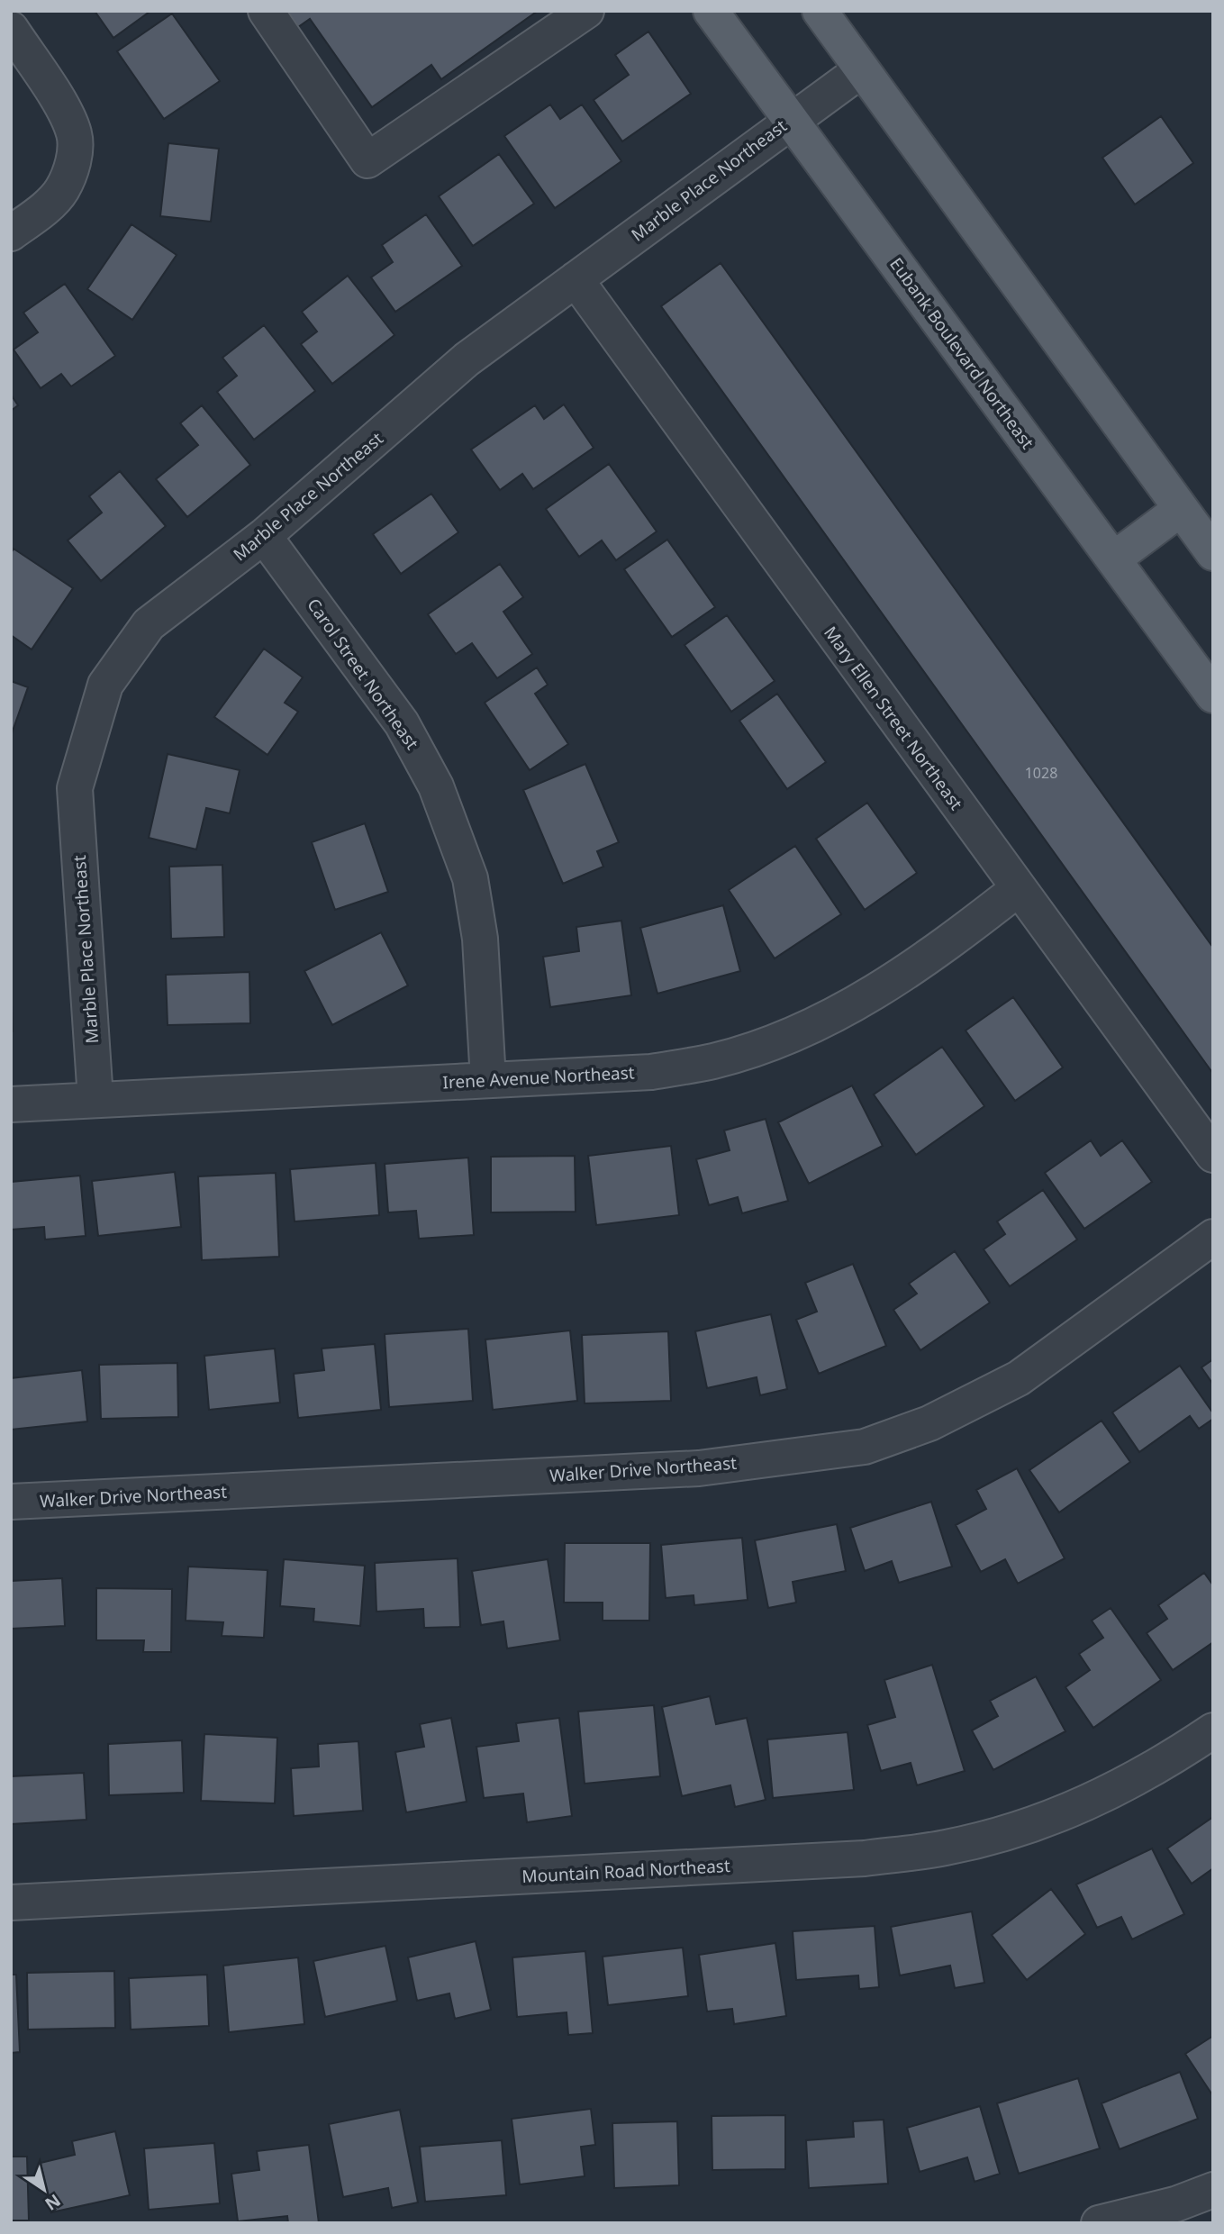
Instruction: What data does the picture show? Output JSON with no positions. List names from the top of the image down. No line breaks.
{"streets":{"main road":["Eubank Boulevard Northeast"],"street":["Marble Place Northeast","Carol Street Northeast","Mary Ellen Street Northeast","Irene Avenue Northeast","Walker Drive Northeast","Mountain Road Northeast"]},"crossings":[["Marble Place Northeast","Eubank Boulevard Northeast"],["Marble Place Northeast","Carol Street Northeast"],["Marble Place Northeast","Mary Ellen Street Northeast"],["Marble Place Northeast","Irene Avenue Northeast"],["Carol Street Northeast","Irene Avenue Northeast"],["Mary Ellen Street Northeast","Irene Avenue Northeast"]],"house_numbers":["1028"],"north":"bottom right"}
